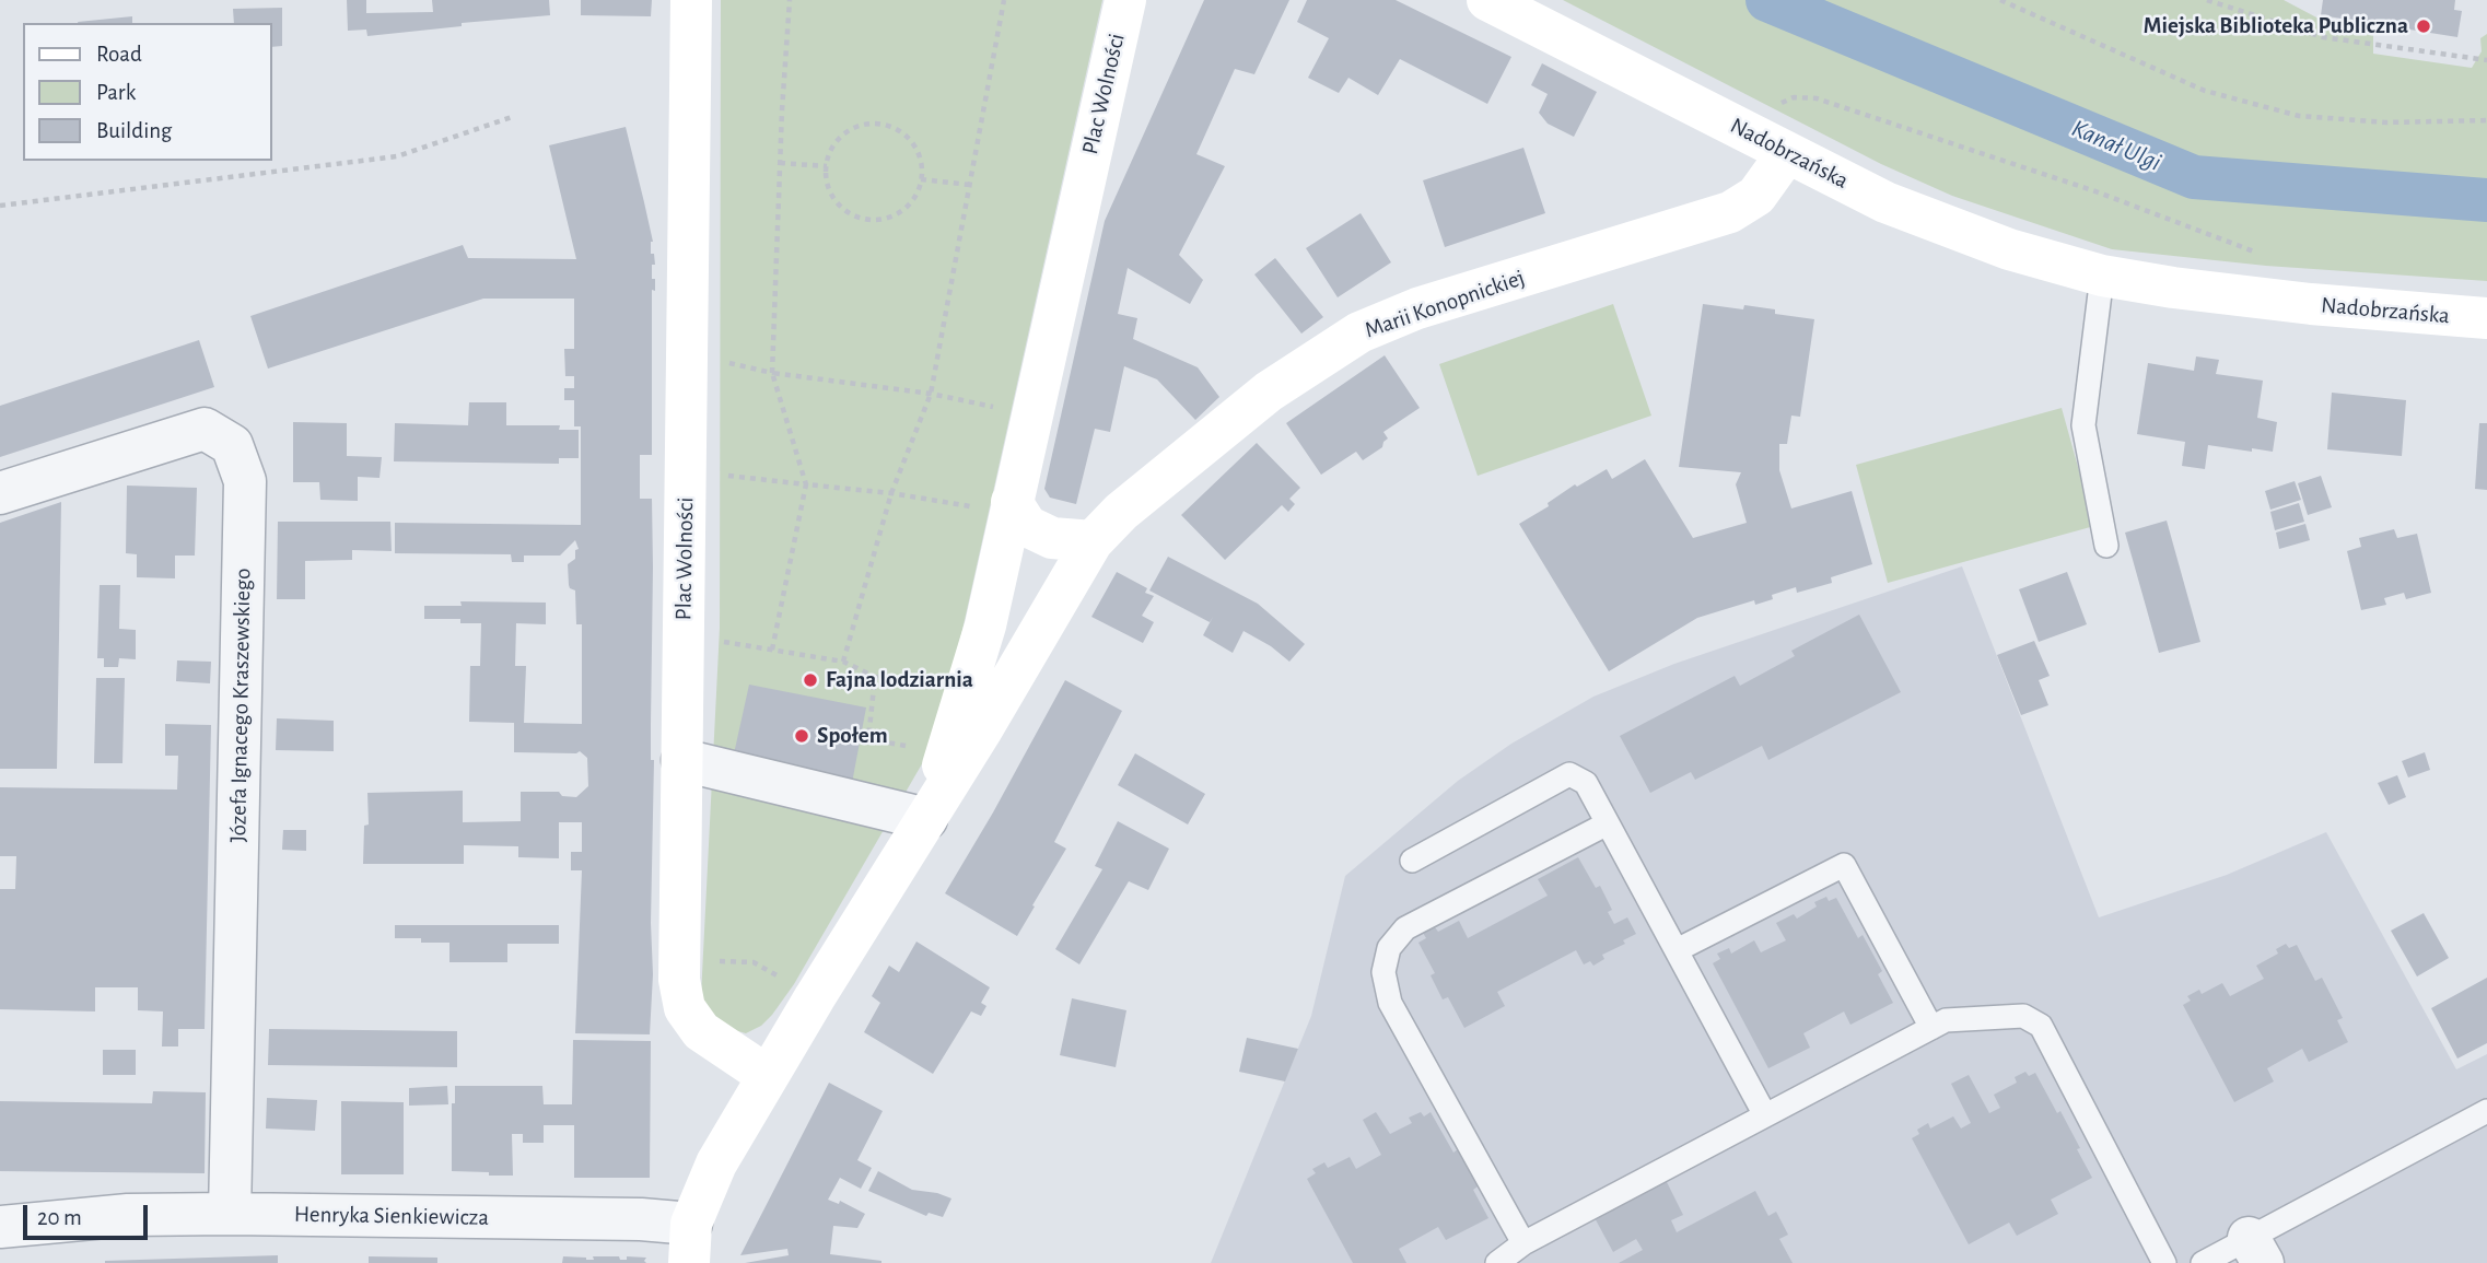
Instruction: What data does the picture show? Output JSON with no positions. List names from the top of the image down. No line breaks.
{"streets":{"street":["Plac Wolności","Nadobrzańska","Marii Konopnickiej","Józefa Ignacego Kraszewskiego","Henryka Sienkiewicza"]},"crossings":[["Plac Wolności","Marii Konopnickiej"],["Plac Wolności","Henryka Sienkiewicza"],["Nadobrzańska","Marii Konopnickiej"],["Józefa Ignacego Kraszewskiego","Henryka Sienkiewicza"]],"water":["Kanał Ulgi"],"places":["Miejska Biblioteka Publiczna","Fajna lodziarnia","Społem"],"legend":["Road","Park","Building"],"scale_bar":"20 m"}
